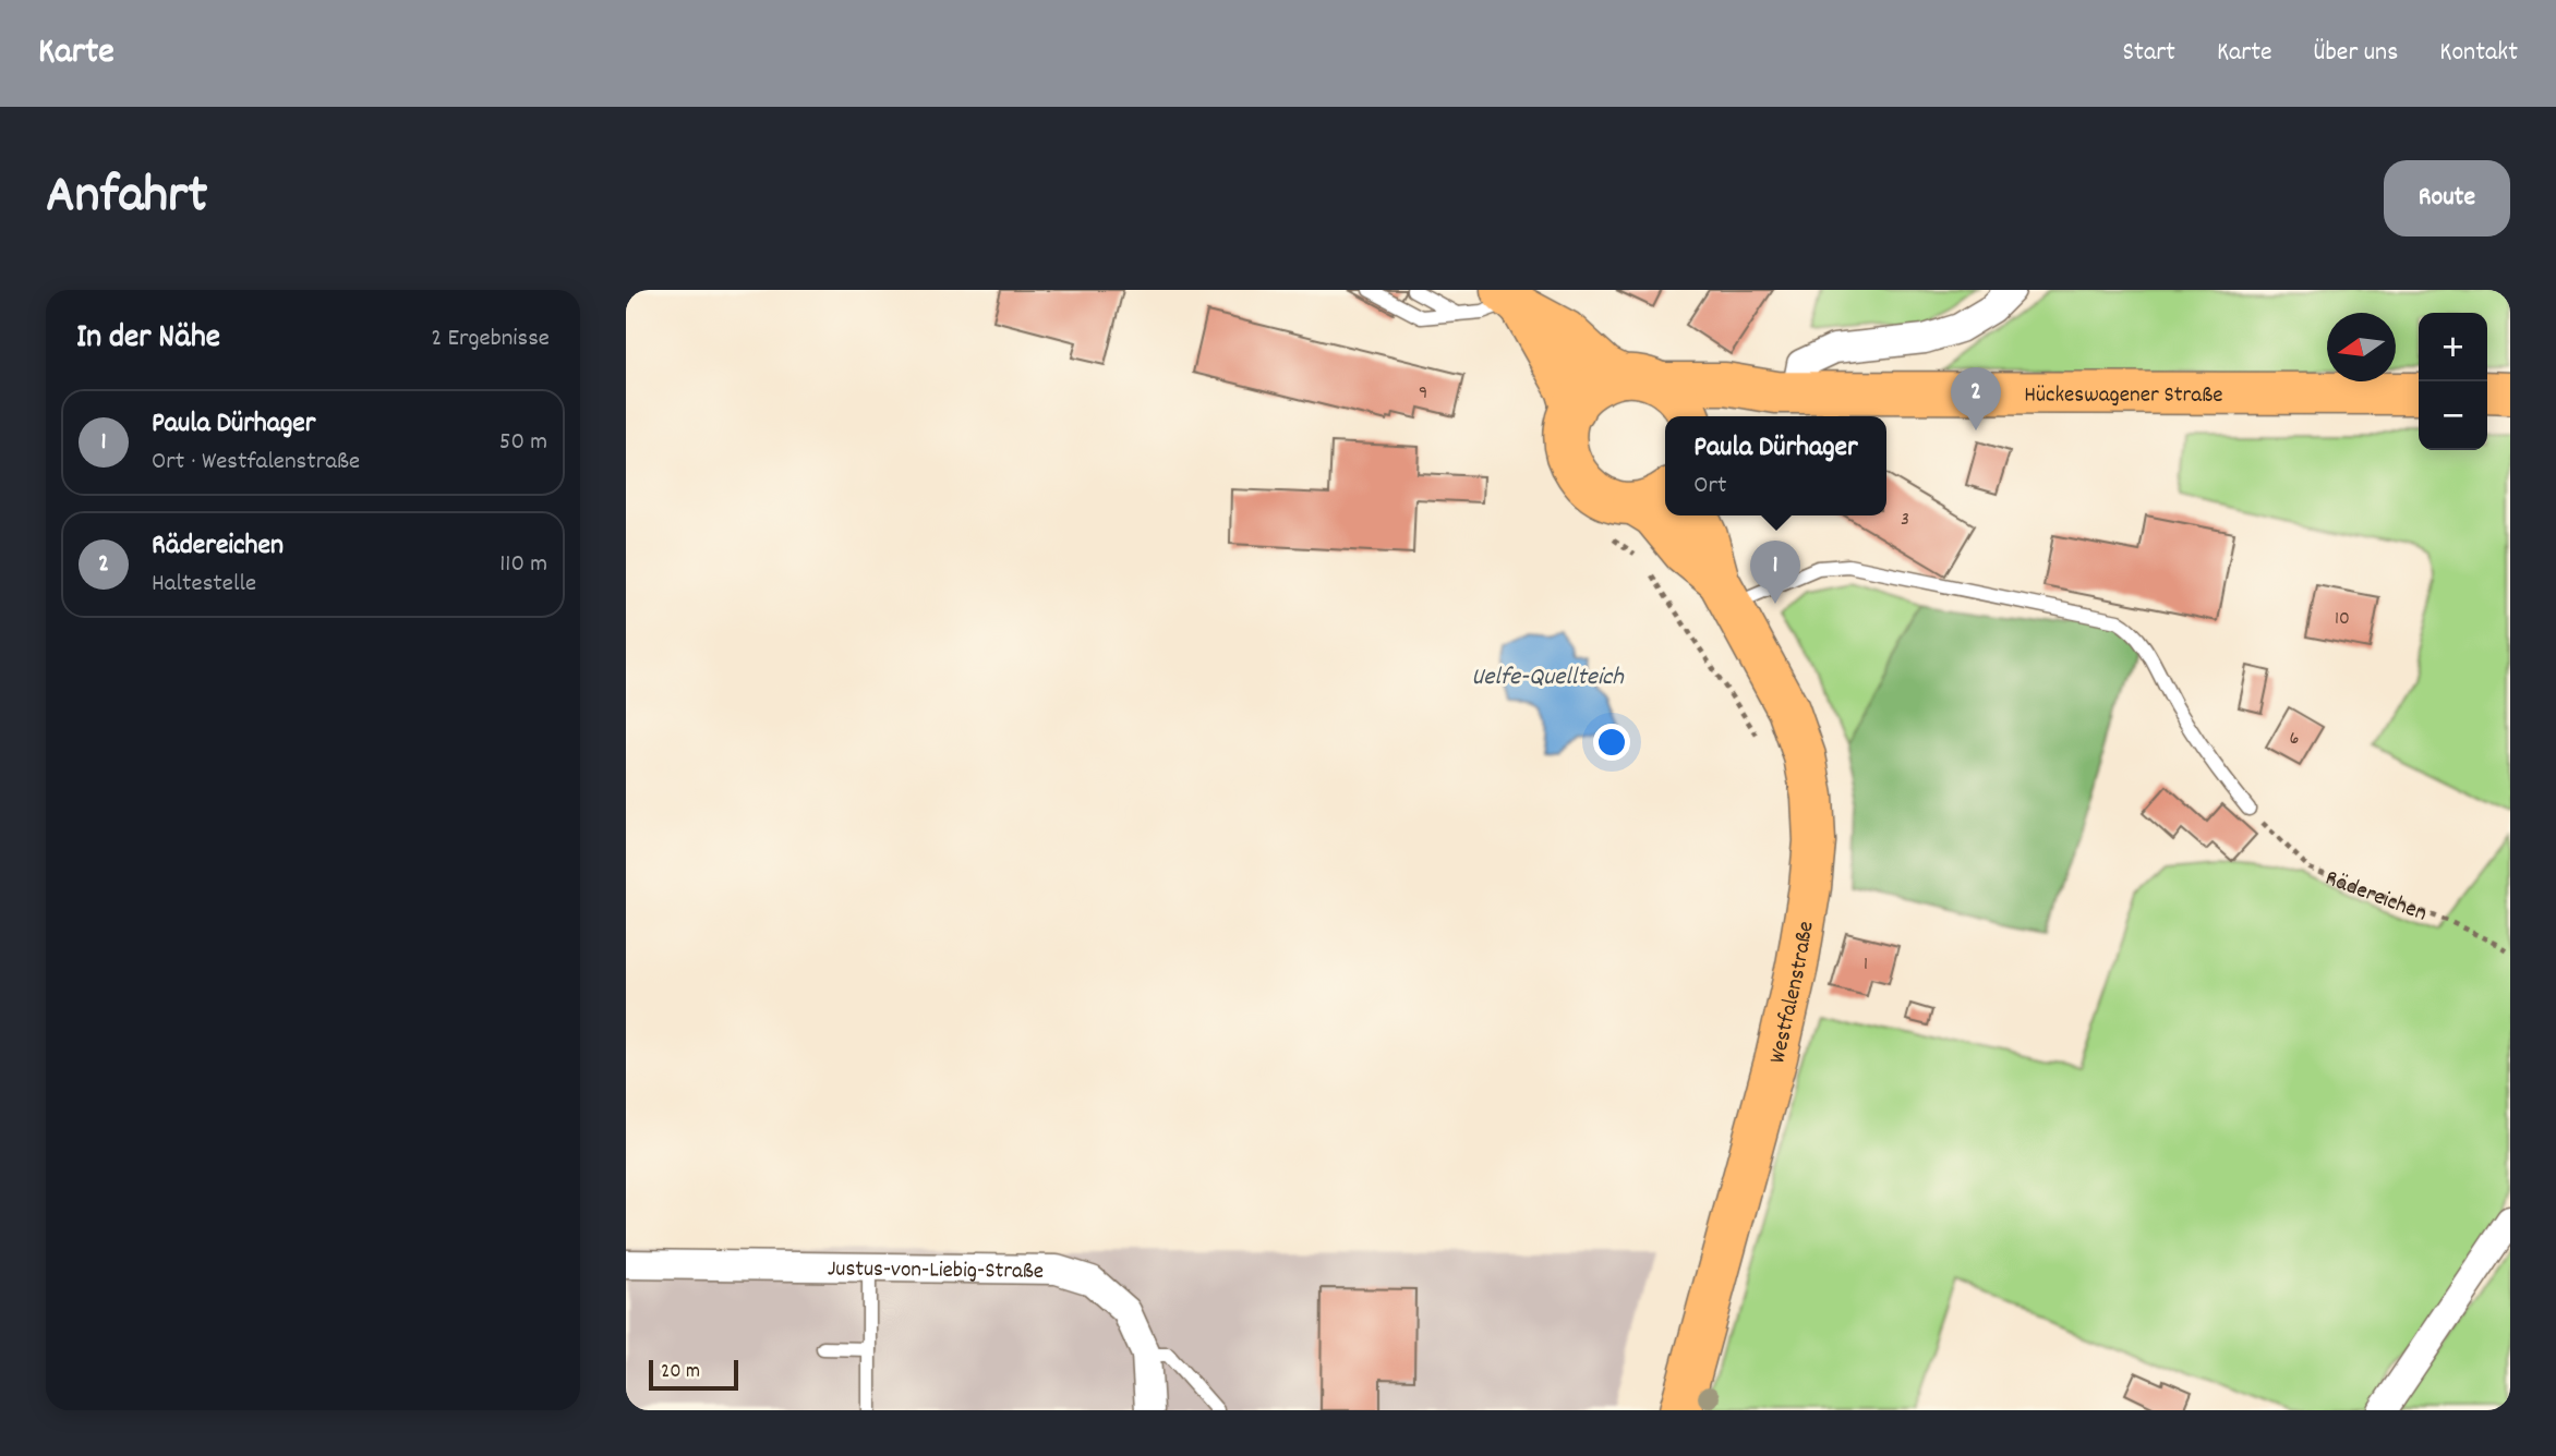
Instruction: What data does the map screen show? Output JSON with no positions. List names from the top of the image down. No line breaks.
{"streets":{"main road":["Hückeswagener Straße","Westfalenstraße"],"street":["Justus-von-Liebig-Straße"],"path":["Rädereichen"]},"water":["Uelfe-Quellteich"],"house_numbers":["9","3","10","6","1"],"scale_bar":"20 m","north":"left","page":{"header":"Karte","nav":["Start","Karte","Über uns","Kontakt"],"title":"Anfahrt","buttons":"Route","heading":["In der Nähe","2 Ergebnisse"],"map_buttons":["+","−"],"pins":["2","1"],"list":[{"mark":"1","name":"Paula Dürhager","note":"Ort · Westfalenstraße","value":"50 m"},{"mark":"2","name":"Rädereichen","note":"Haltestelle","value":"110 m"}],"popup":["Paula Dürhager","Ort"],"scale":"20 m"}}
